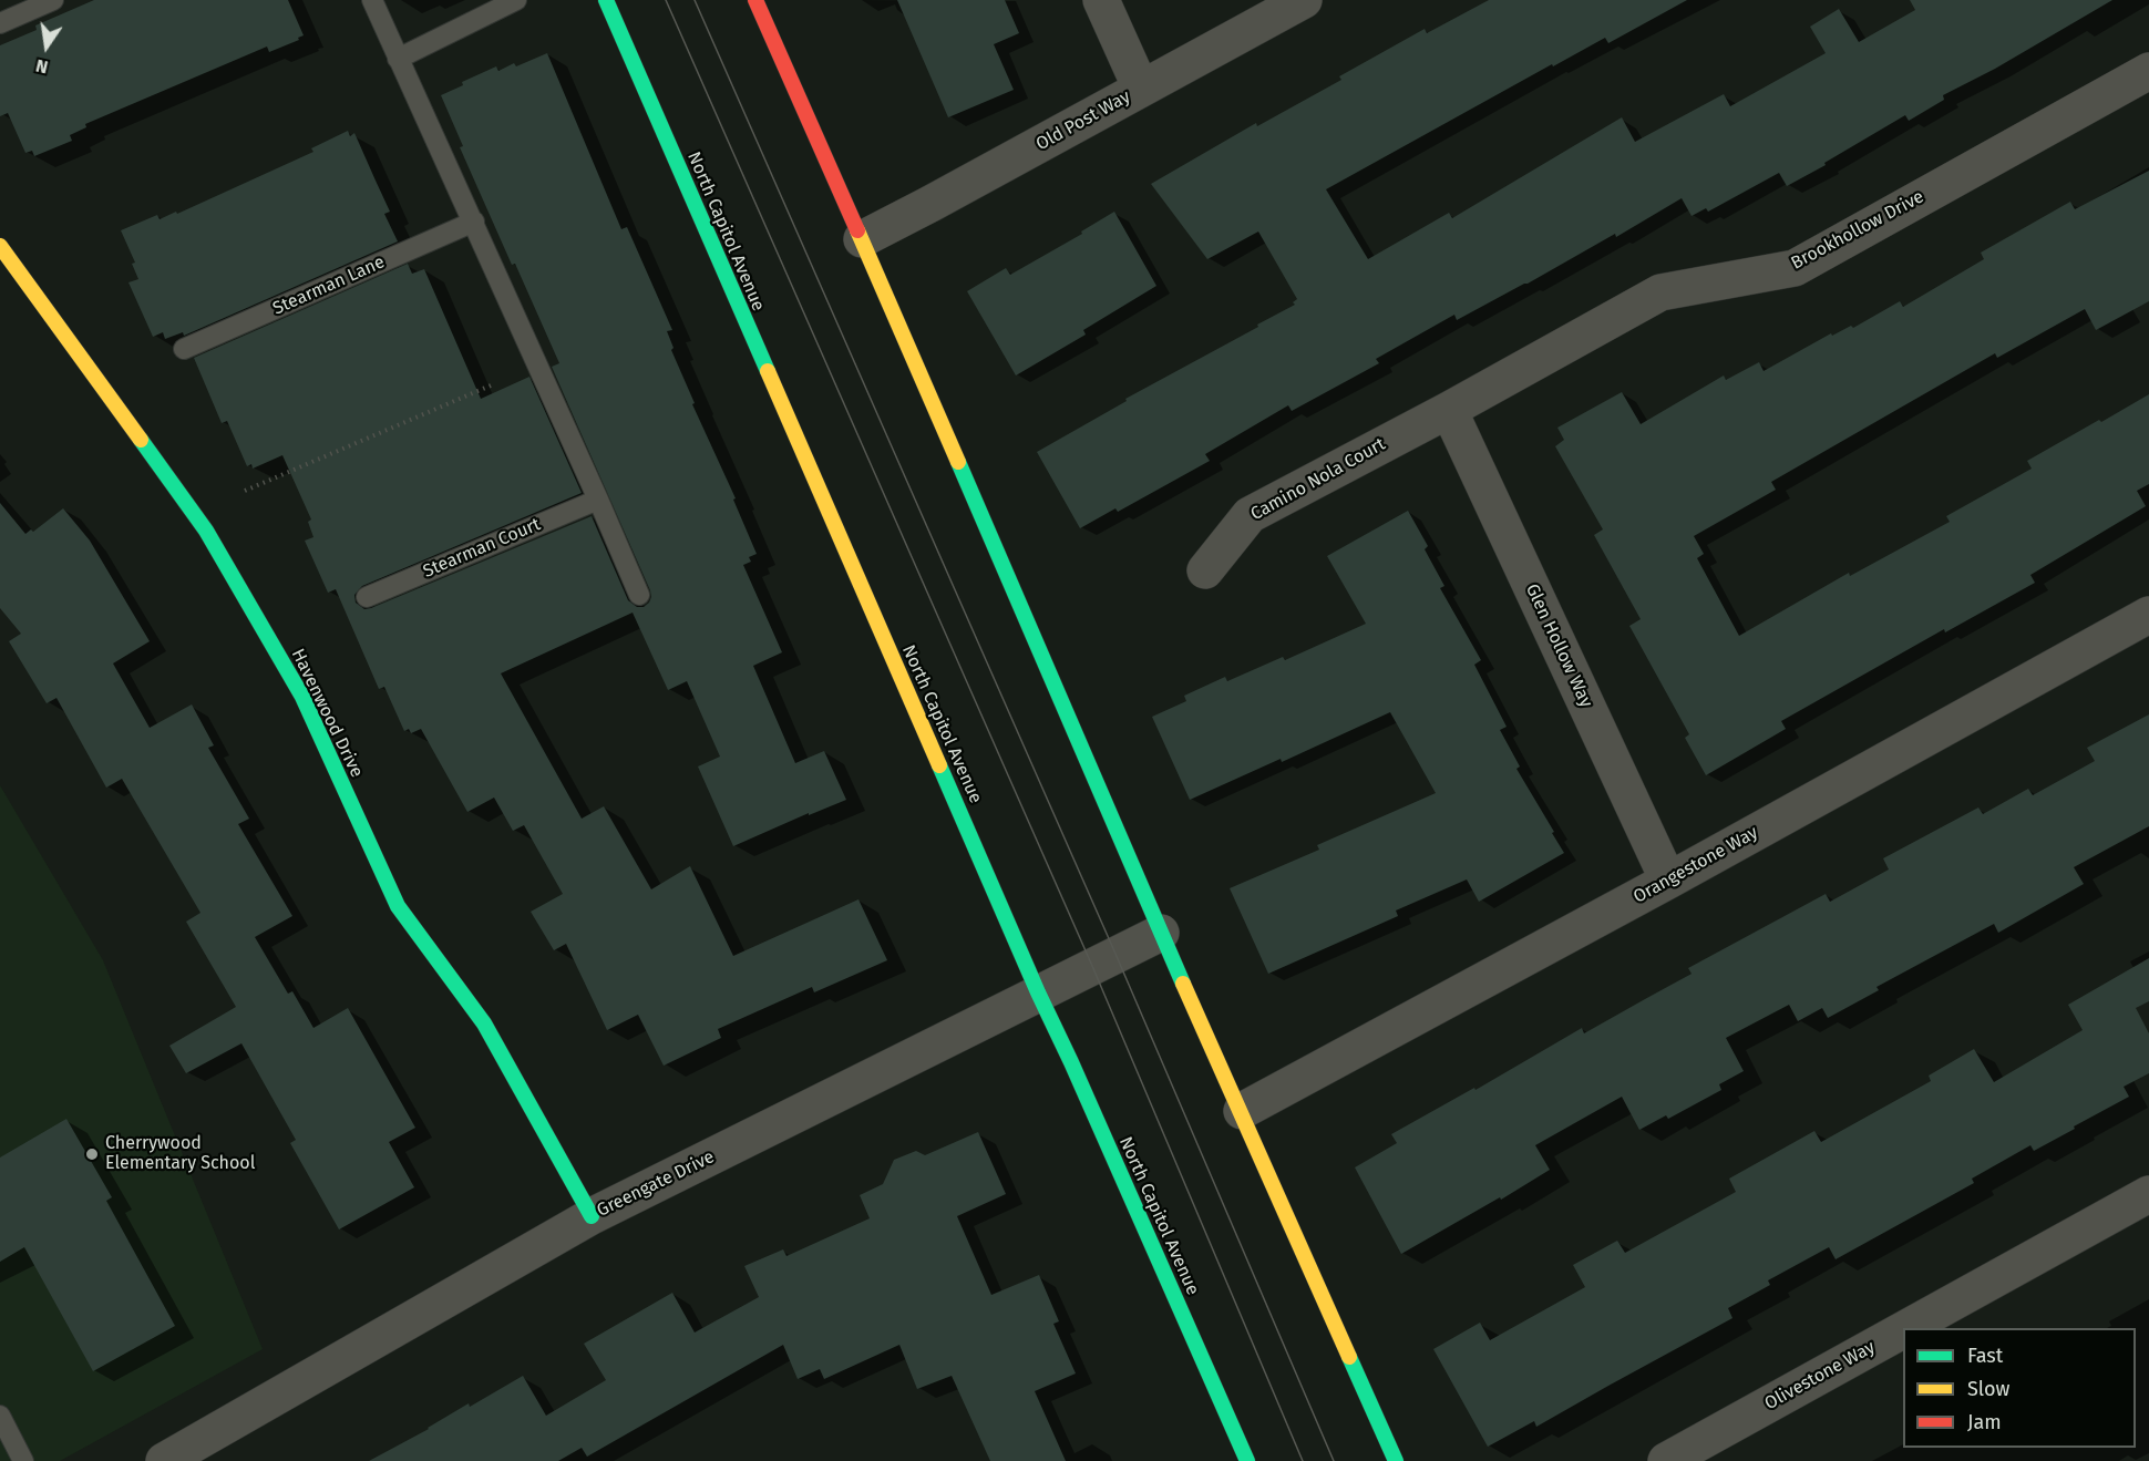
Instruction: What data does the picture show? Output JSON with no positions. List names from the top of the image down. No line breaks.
{"streets":{"main road":["North Capitol Avenue","Havenwood Drive"],"street":["Old Post Way","Brookhollow Drive","Camino Nola Court","Glen Hollow Way","Orangestone Way","Greengate Drive","Olivestone Way"],"lane":["Stearman Lane","Stearman Court"]},"crossings":[["Brookhollow Drive","Camino Nola Court"],["Brookhollow Drive","Glen Hollow Way"],["North Capitol Avenue","Greengate Drive"],["Camino Nola Court","Glen Hollow Way"],["Glen Hollow Way","Orangestone Way"],["Havenwood Drive","Greengate Drive"]],"places":["Cherrywood Elementary School"],"legend":["Fast","Slow","Jam"],"north":"bottom"}
